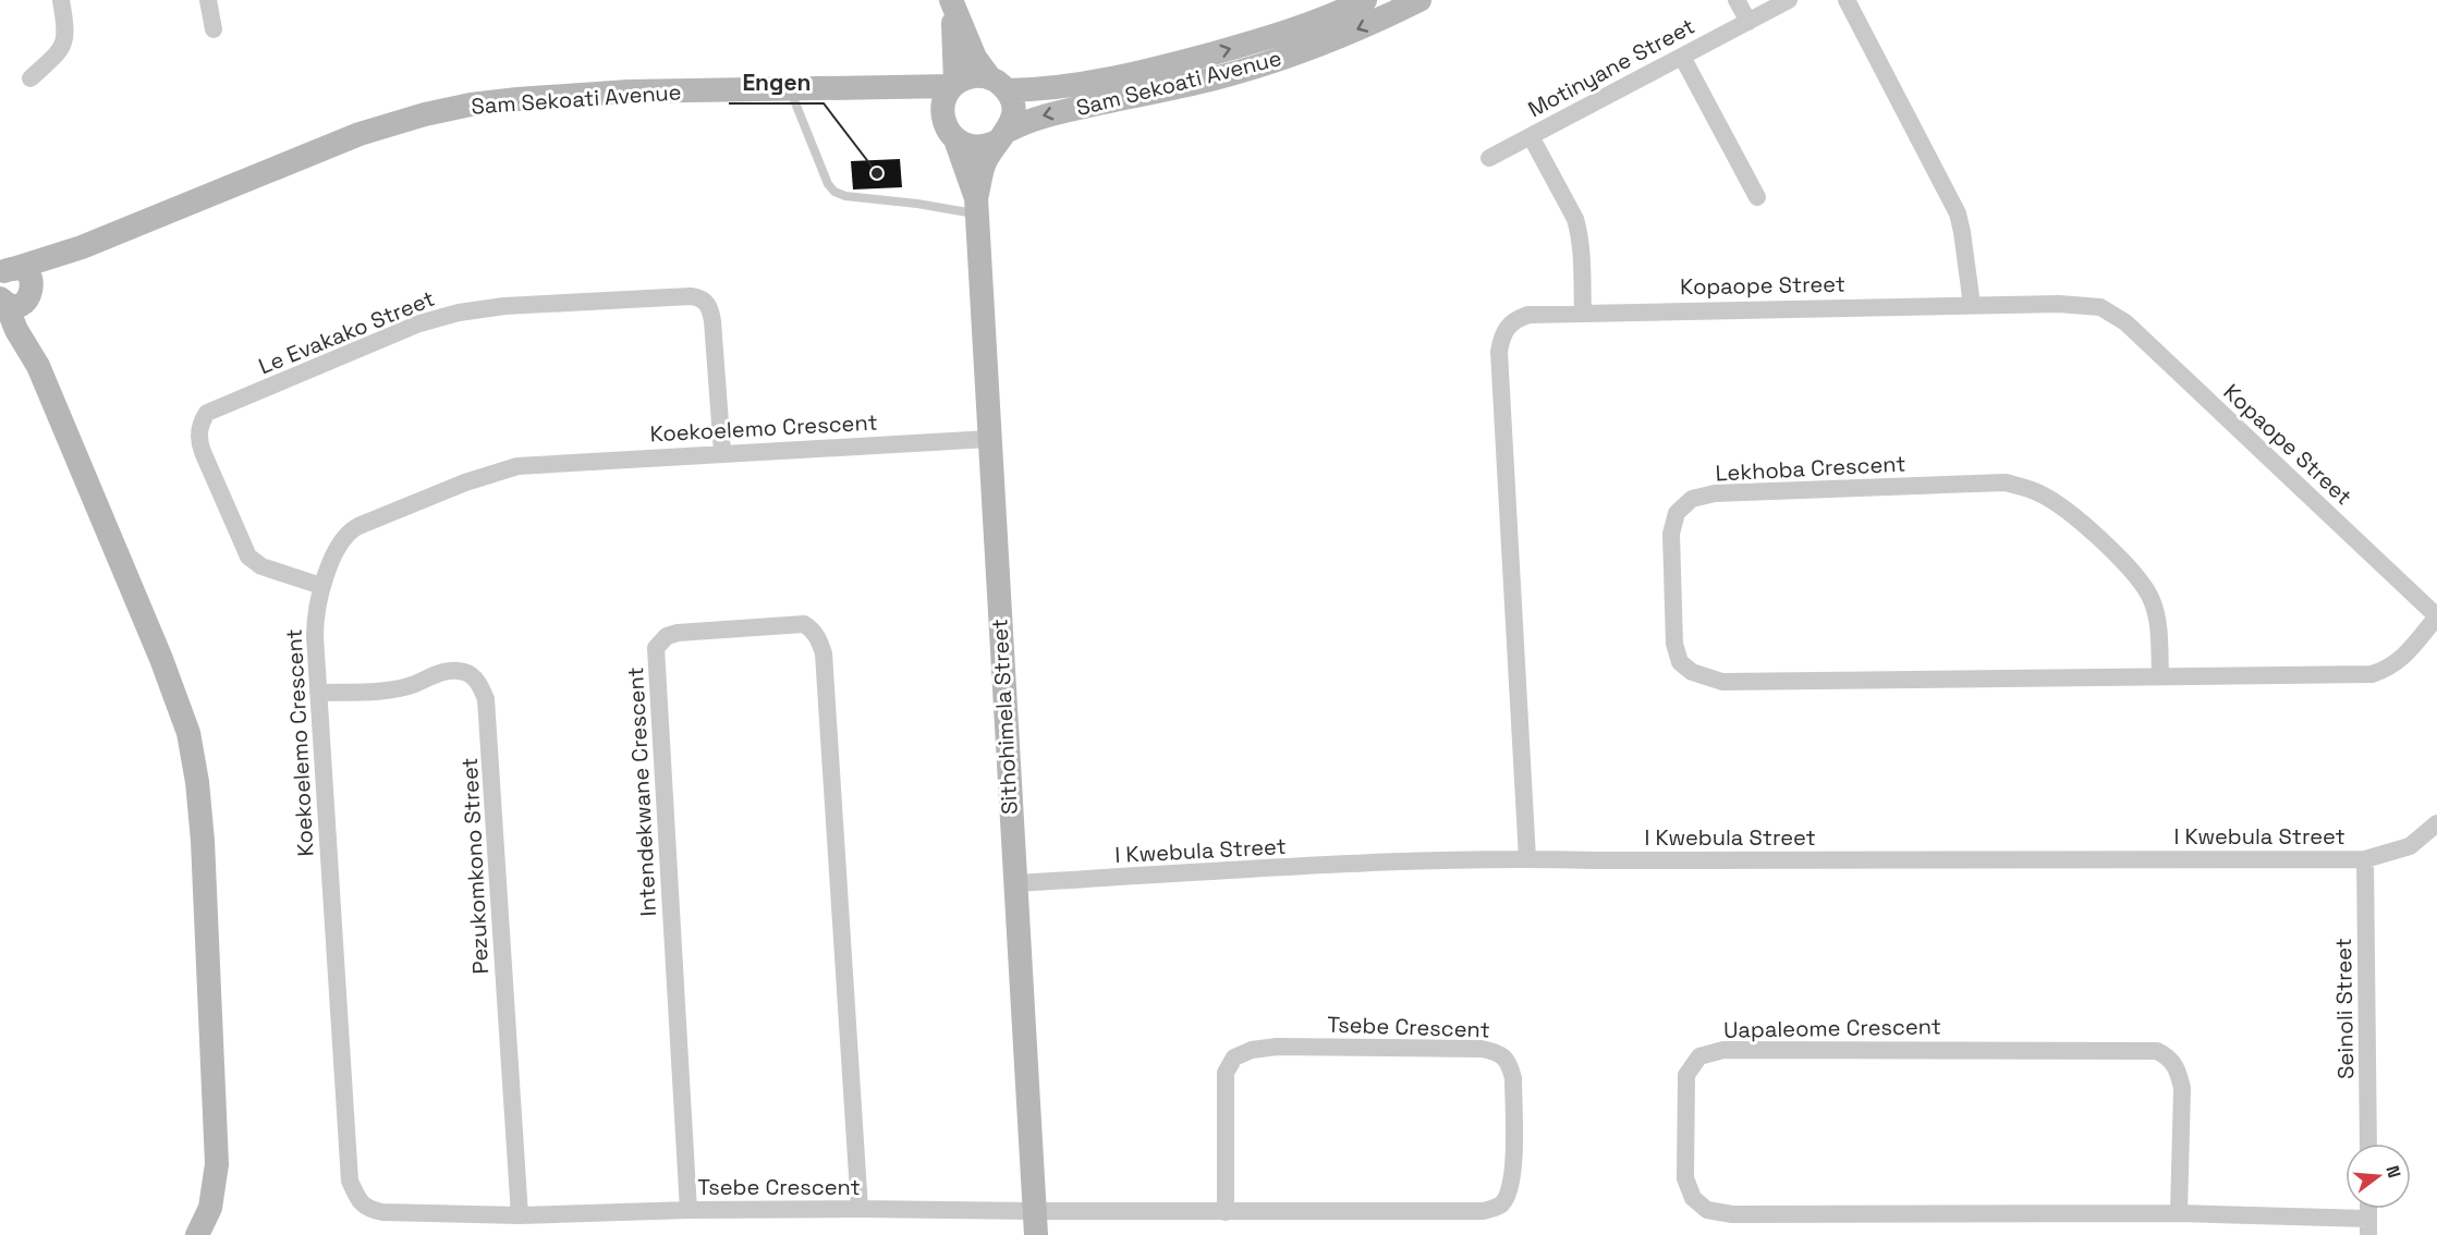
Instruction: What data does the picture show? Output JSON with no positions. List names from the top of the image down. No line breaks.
{"streets":{"street":["Motinyane Street","Sam Sekoati Avenue","Kopaope Street","Le Evakako Street","Koekoelemo Crescent","Lekhoba Crescent","Sithohimela Street","Intendekwane Crescent","I Kwebula Street","Pezukomkono Street","Seinoli Street","Tsebe Crescent","Uapaleome Crescent"]},"crossings":[["Sam Sekoati Avenue","Sithohimela Street"],["Kopaope Street","Lekhoba Crescent"],["Kopaope Street","I Kwebula Street"],["Le Evakako Street","Koekoelemo Crescent"],["Koekoelemo Crescent","Sithohimela Street"],["Koekoelemo Crescent","Pezukomkono Street"],["Koekoelemo Crescent","Tsebe Crescent"],["Sithohimela Street","I Kwebula Street"],["Sithohimela Street","Tsebe Crescent"],["Intendekwane Crescent","Tsebe Crescent"],["I Kwebula Street","Seinoli Street"],["Pezukomkono Street","Tsebe Crescent"]],"places":["Engen"],"north":"right"}
